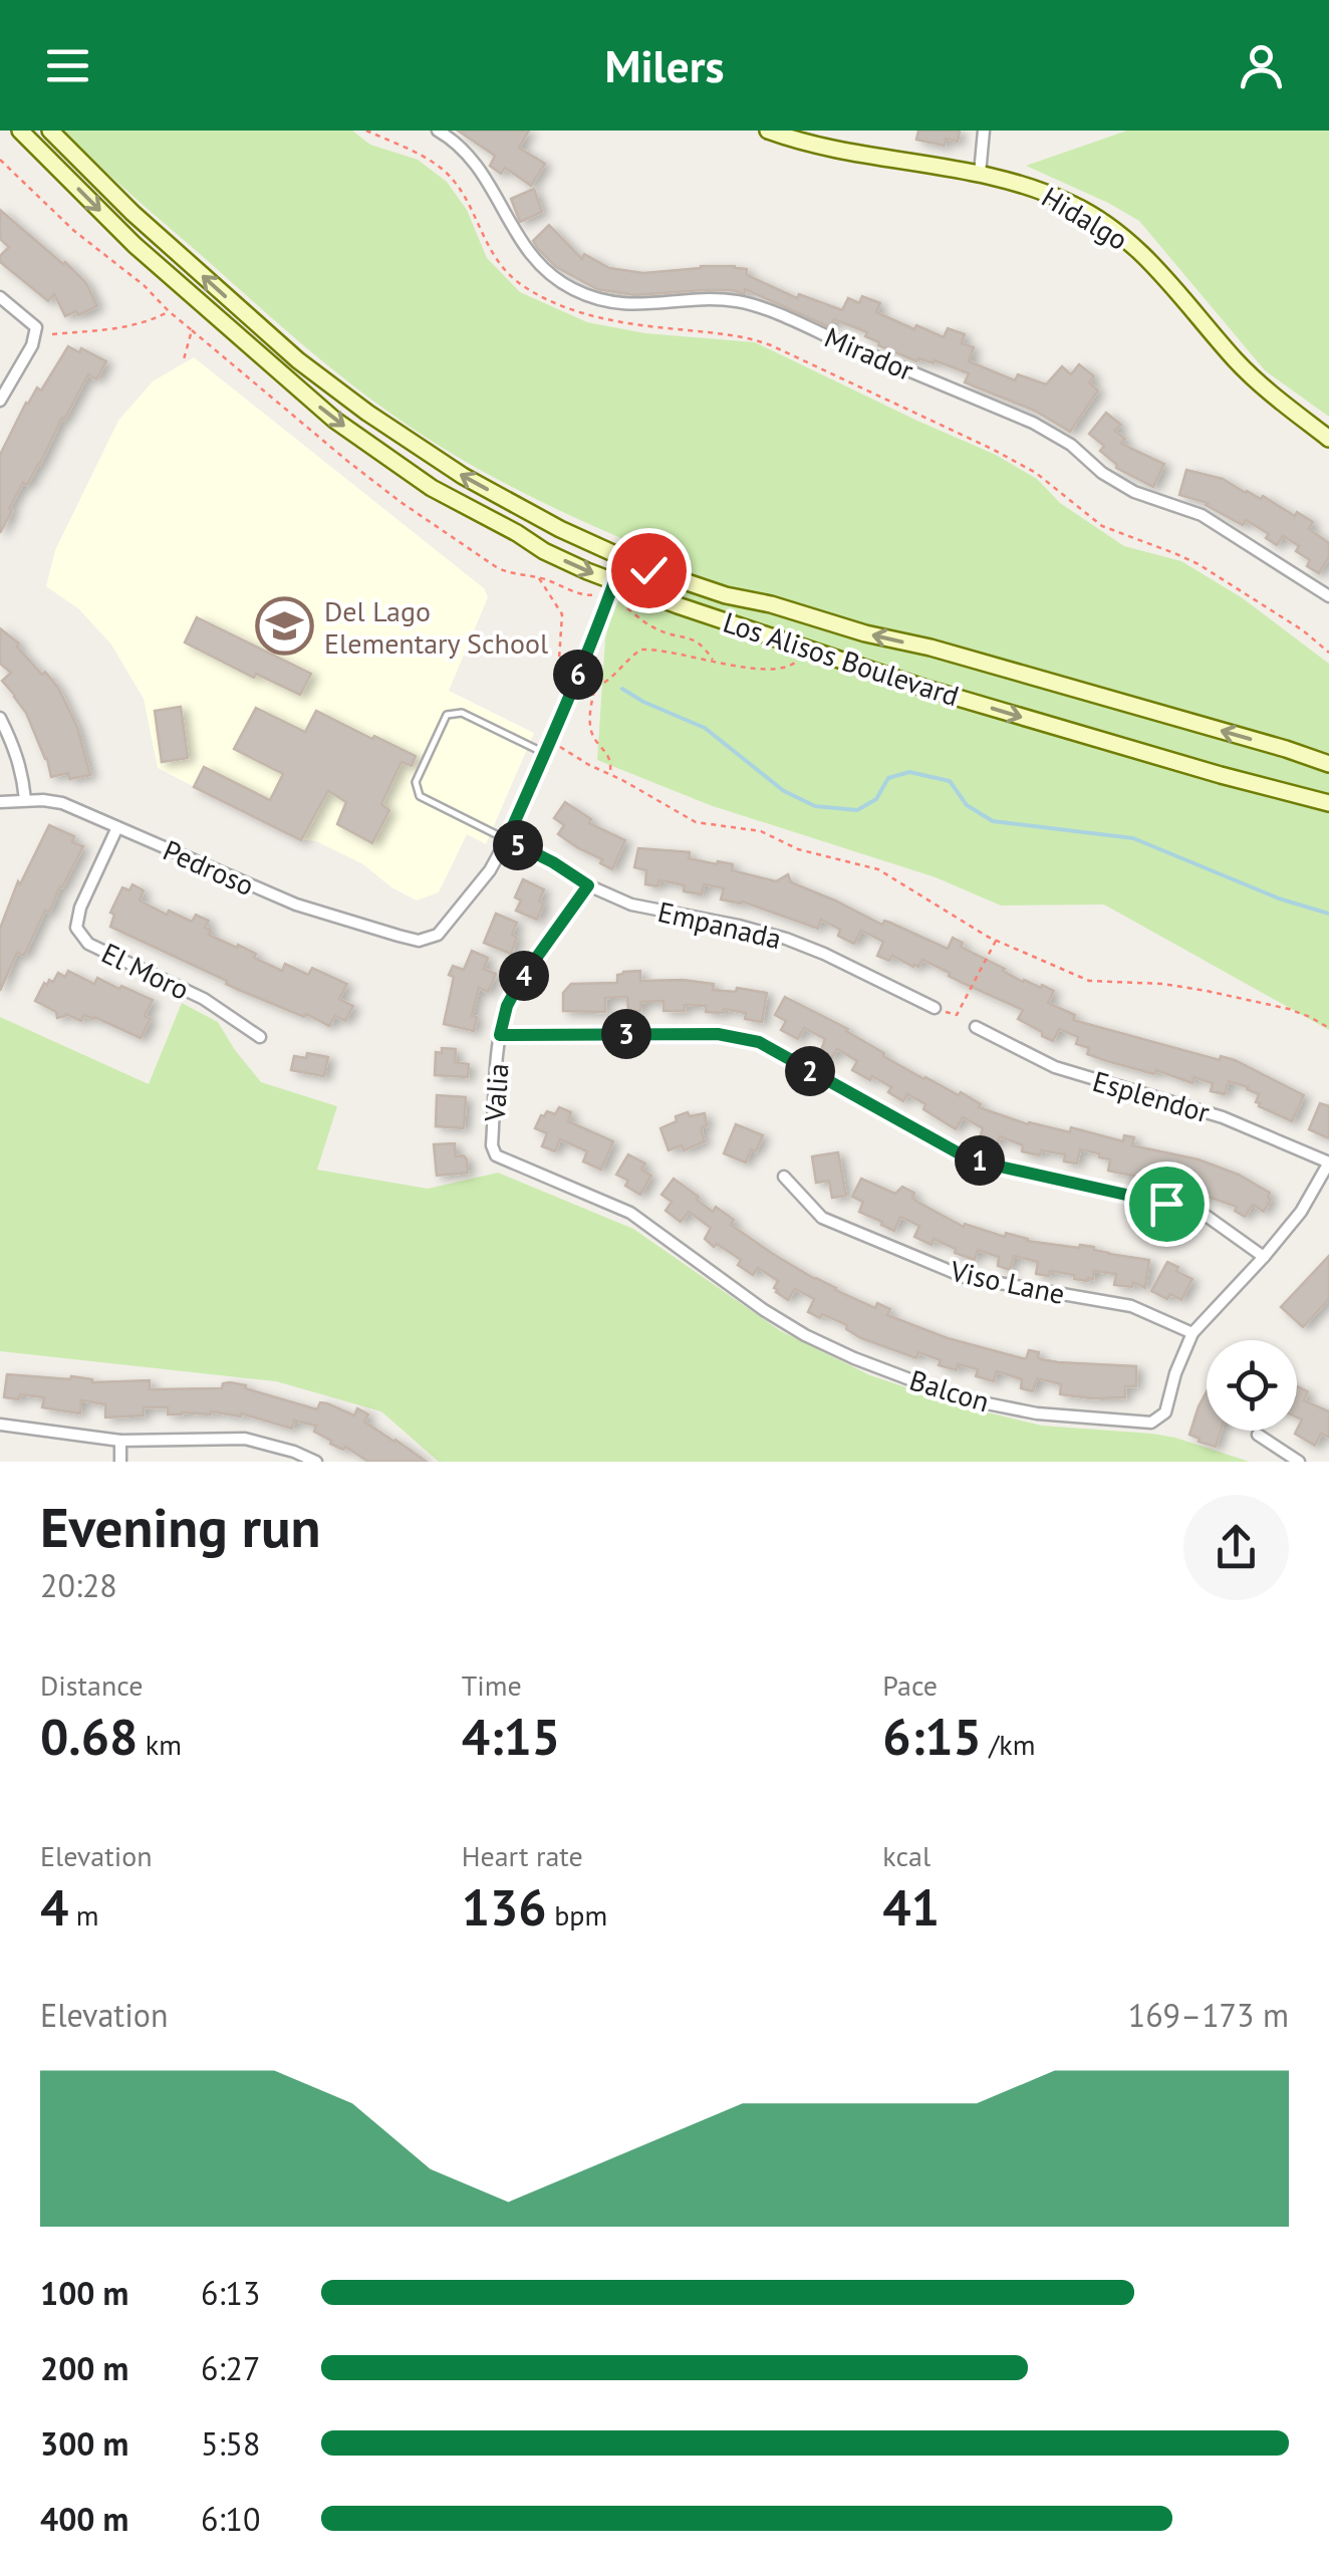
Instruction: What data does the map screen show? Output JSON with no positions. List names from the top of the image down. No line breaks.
{"streets":{"main road":["Hidalgo","Los Alisos Boulevard"],"street":["Mirador","Pedroso","Empanada","El Moro","Valia","Esplendor","Viso Lane","Balcon"]},"crossings":[["Pedroso","Empanada"],["Pedroso","El Moro"],["Empanada","Valia"],["Valia","Balcon"],["Esplendor","Balcon"],["Viso Lane","Balcon"]],"places":{"school or university":["Del Lago Elementary School"]},"page":{"header":"Milers","pins":["6","5","4","3","2","1"],"heading":["Evening run","20:28"],"stats":[["Distance","0.68 km"],["Time","4:15"],["Pace","6:15 /km"],["Elevation","4 m"],["Heart rate","136 bpm"],["kcal","41"]],"chart":["Elevation","169–173 m"],"list":[{"name":"100 m","note":"6:13"},{"name":"200 m","note":"6:27"},{"name":"300 m","note":"5:58"},{"name":"400 m","note":"6:10"}]}}
